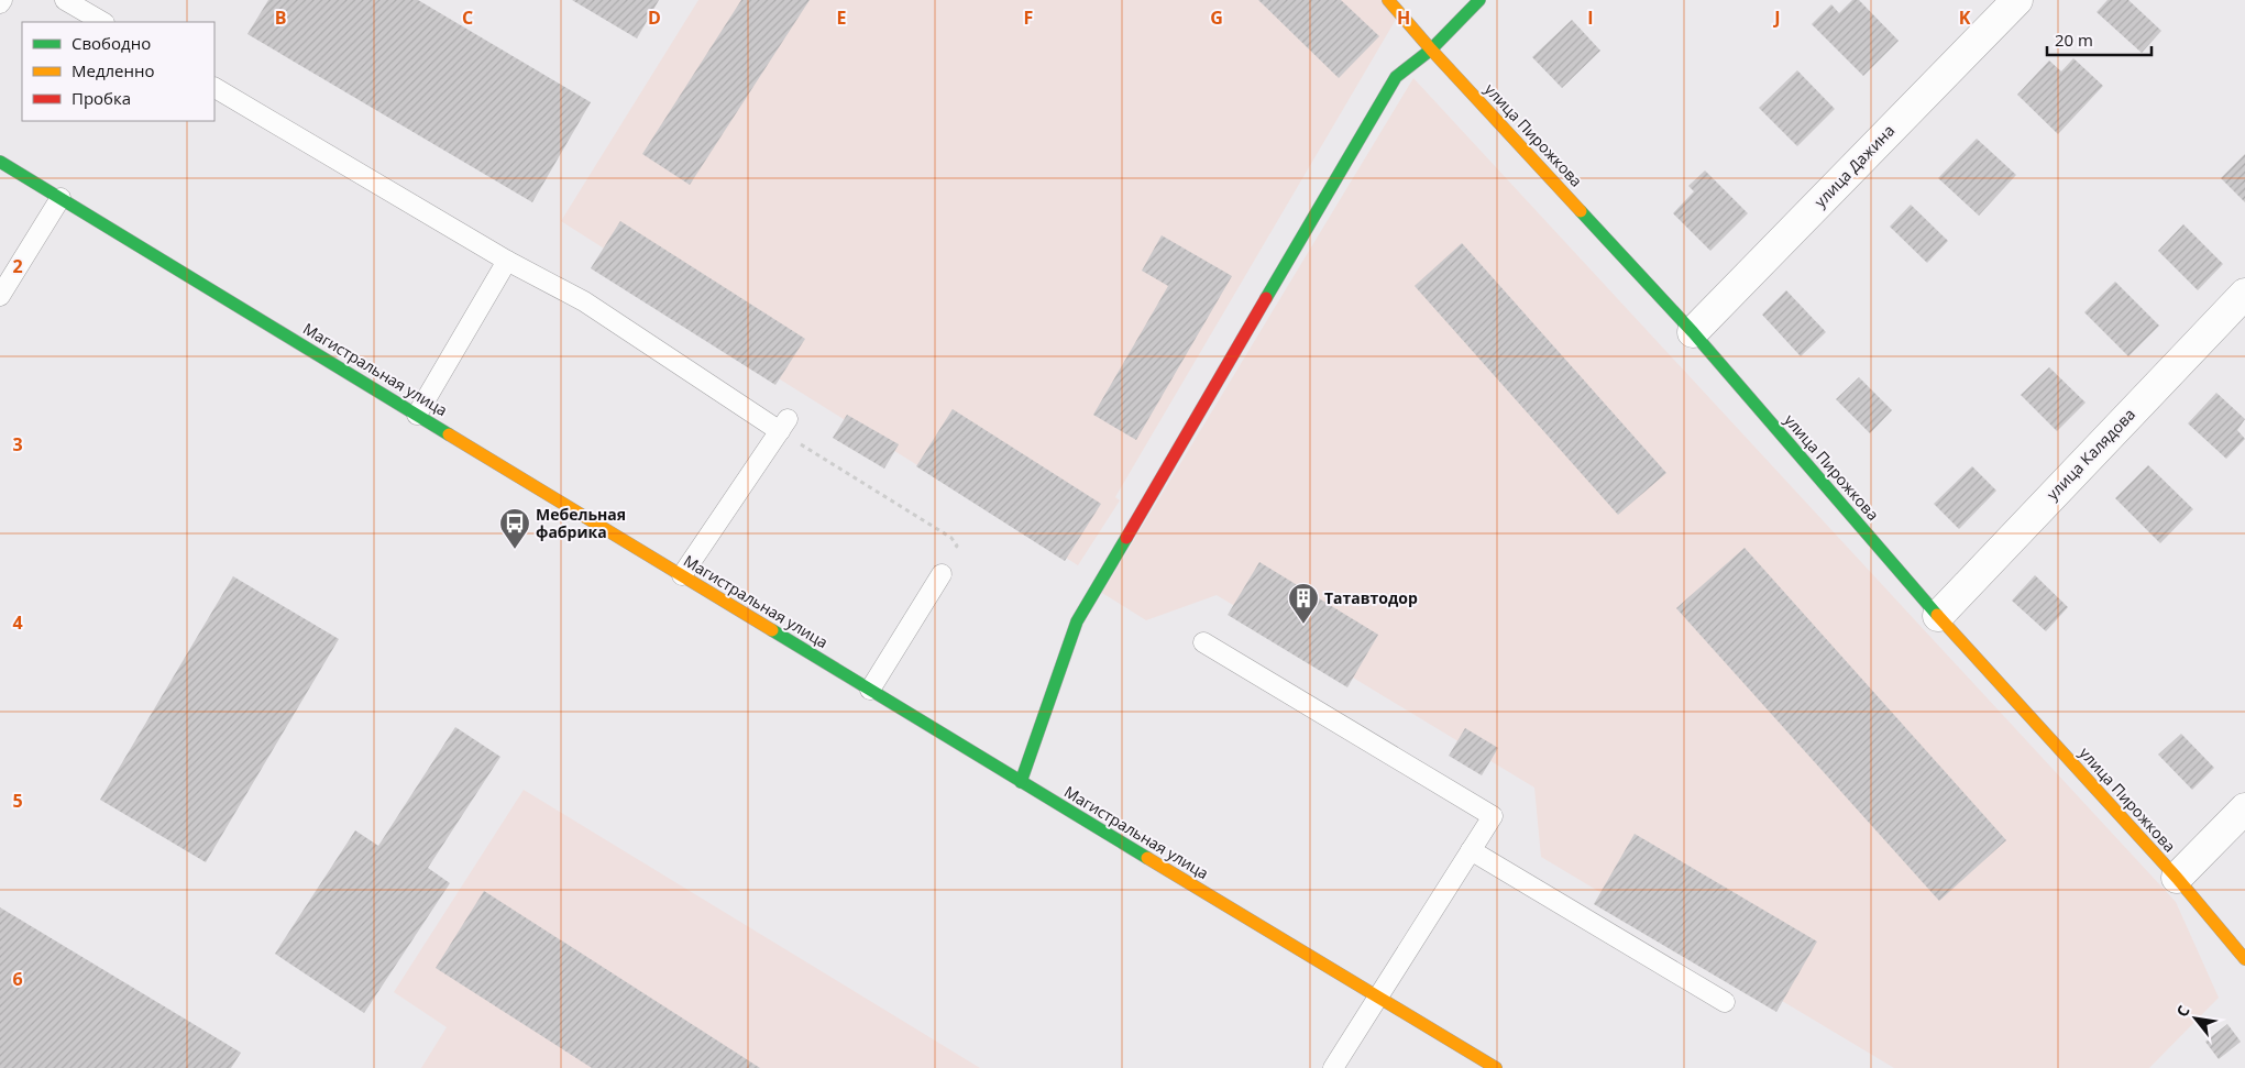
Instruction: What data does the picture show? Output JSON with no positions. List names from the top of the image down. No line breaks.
{"streets":{"street":["улица Пирожкова","улица Дажина","Магистральная улица","улица Калядова"]},"crossings":[["улица Пирожкова","улица Дажина"],["улица Пирожкова","улица Калядова"]],"places":{"bus stop":["Мебельная фабрика"],"building":["Татавтодор"]},"legend":["Свободно","Медленно","Пробка"],"scale_bar":"20 m","north":"top left","grid":{"columns":["B","C","D","E","F","G","H","I","J","K"],"rows":["2","3","4","5","6"]}}
